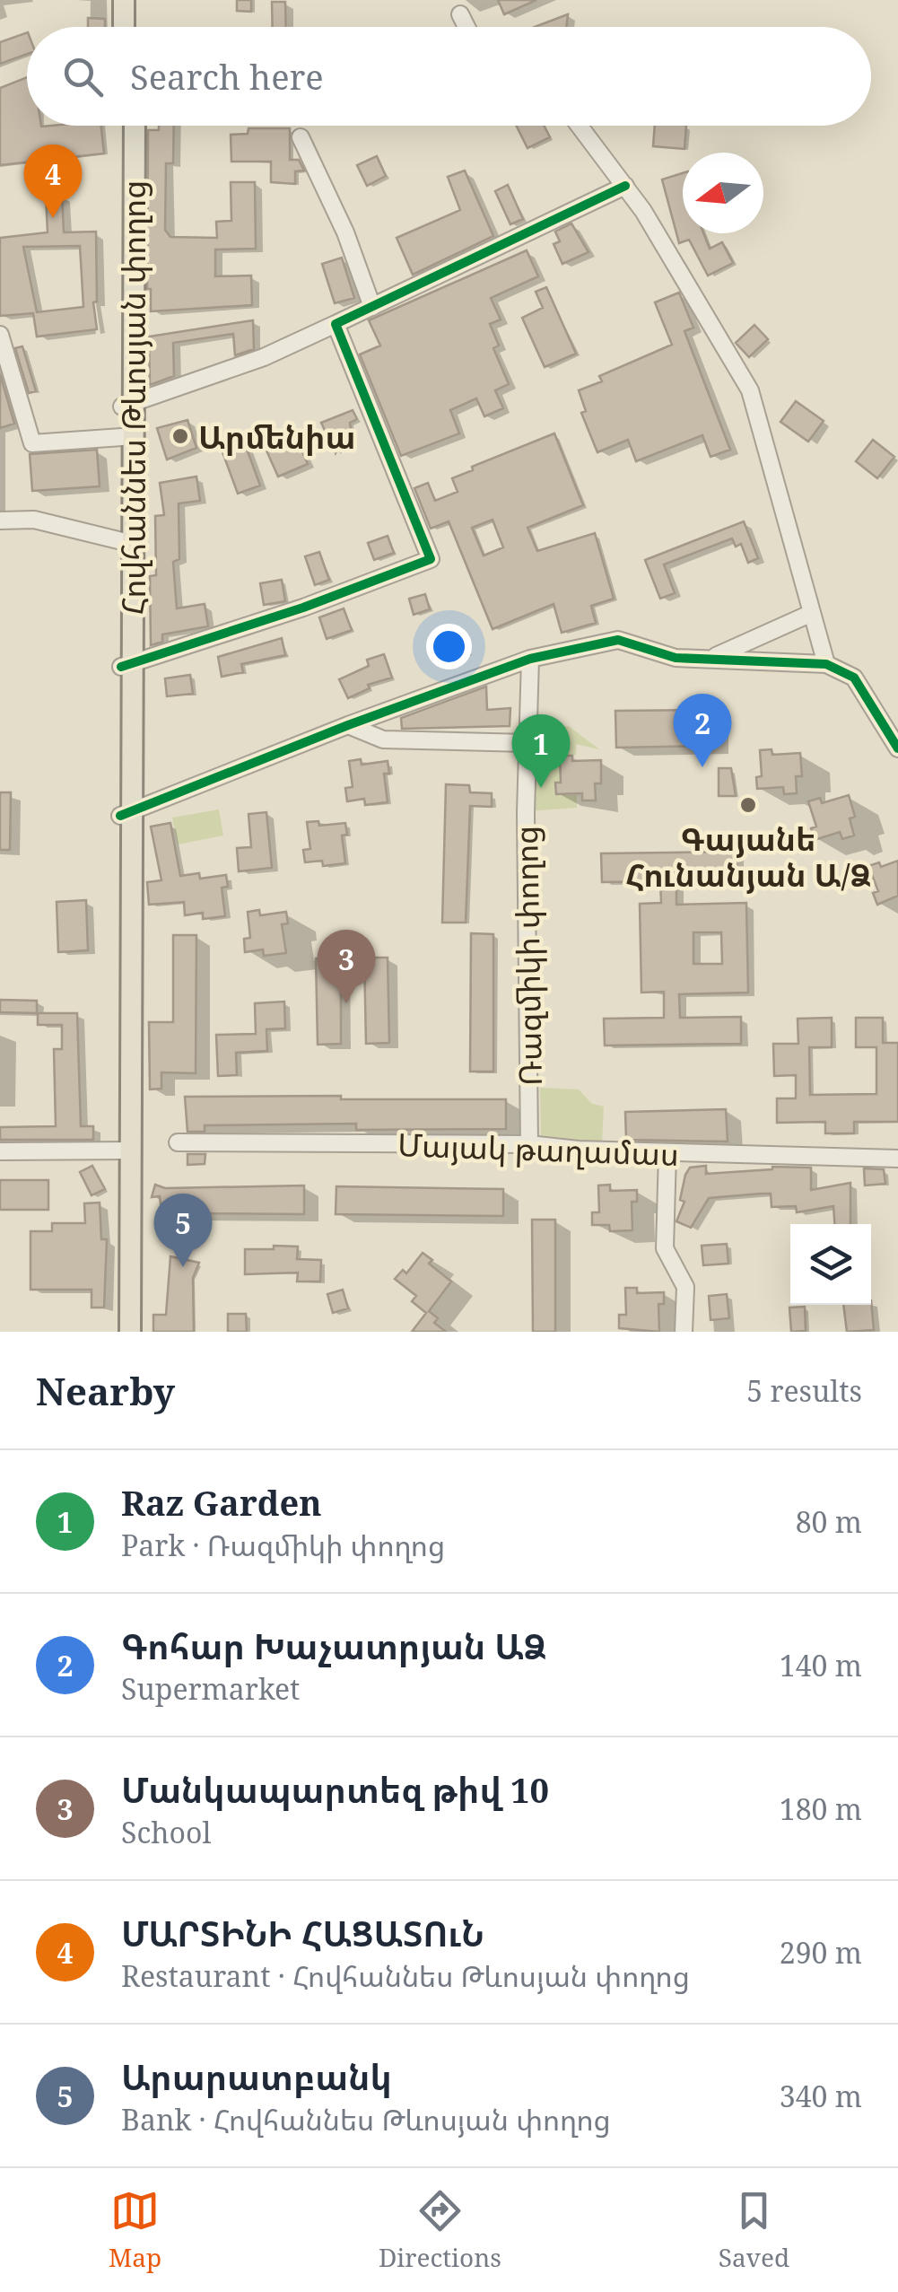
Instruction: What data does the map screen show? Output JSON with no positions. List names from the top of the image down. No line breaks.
{"streets":{"main road":["Հովհաննես Թևոսյան փողոց"],"street":["Ռազմիկի փողոց","Մայակ թաղամաս"]},"crossings":[["Ռազմիկի փողոց","Մայակ թաղամաս"]],"places":["Արմենիա","Գայանե Հունանյան Ա/Ձ"],"north":"left","page":{"search":"Search here","pins":["4","2","1","3","5"],"heading":["Nearby","5 results"],"list":[{"mark":"1","name":"Raz Garden","note":"Park · Ռազմիկի փողոց","value":"80 m"},{"mark":"2","name":"Գոհար Խաչատրյան ԱՁ","note":"Supermarket","value":"140 m"},{"mark":"3","name":"Մանկապարտեզ թիվ 10","note":"School","value":"180 m"},{"mark":"4","name":"ՄԱՐՏԻՆԻ ՀԱՑԱՏՈւՆ","note":"Restaurant · Հովհաննես Թևոսյան փողոց","value":"290 m"},{"mark":"5","name":"Արարատբանկ","note":"Bank · Հովհաննես Թևոսյան փողոց","value":"340 m"}],"nav":["Map","Directions","Saved"]}}
